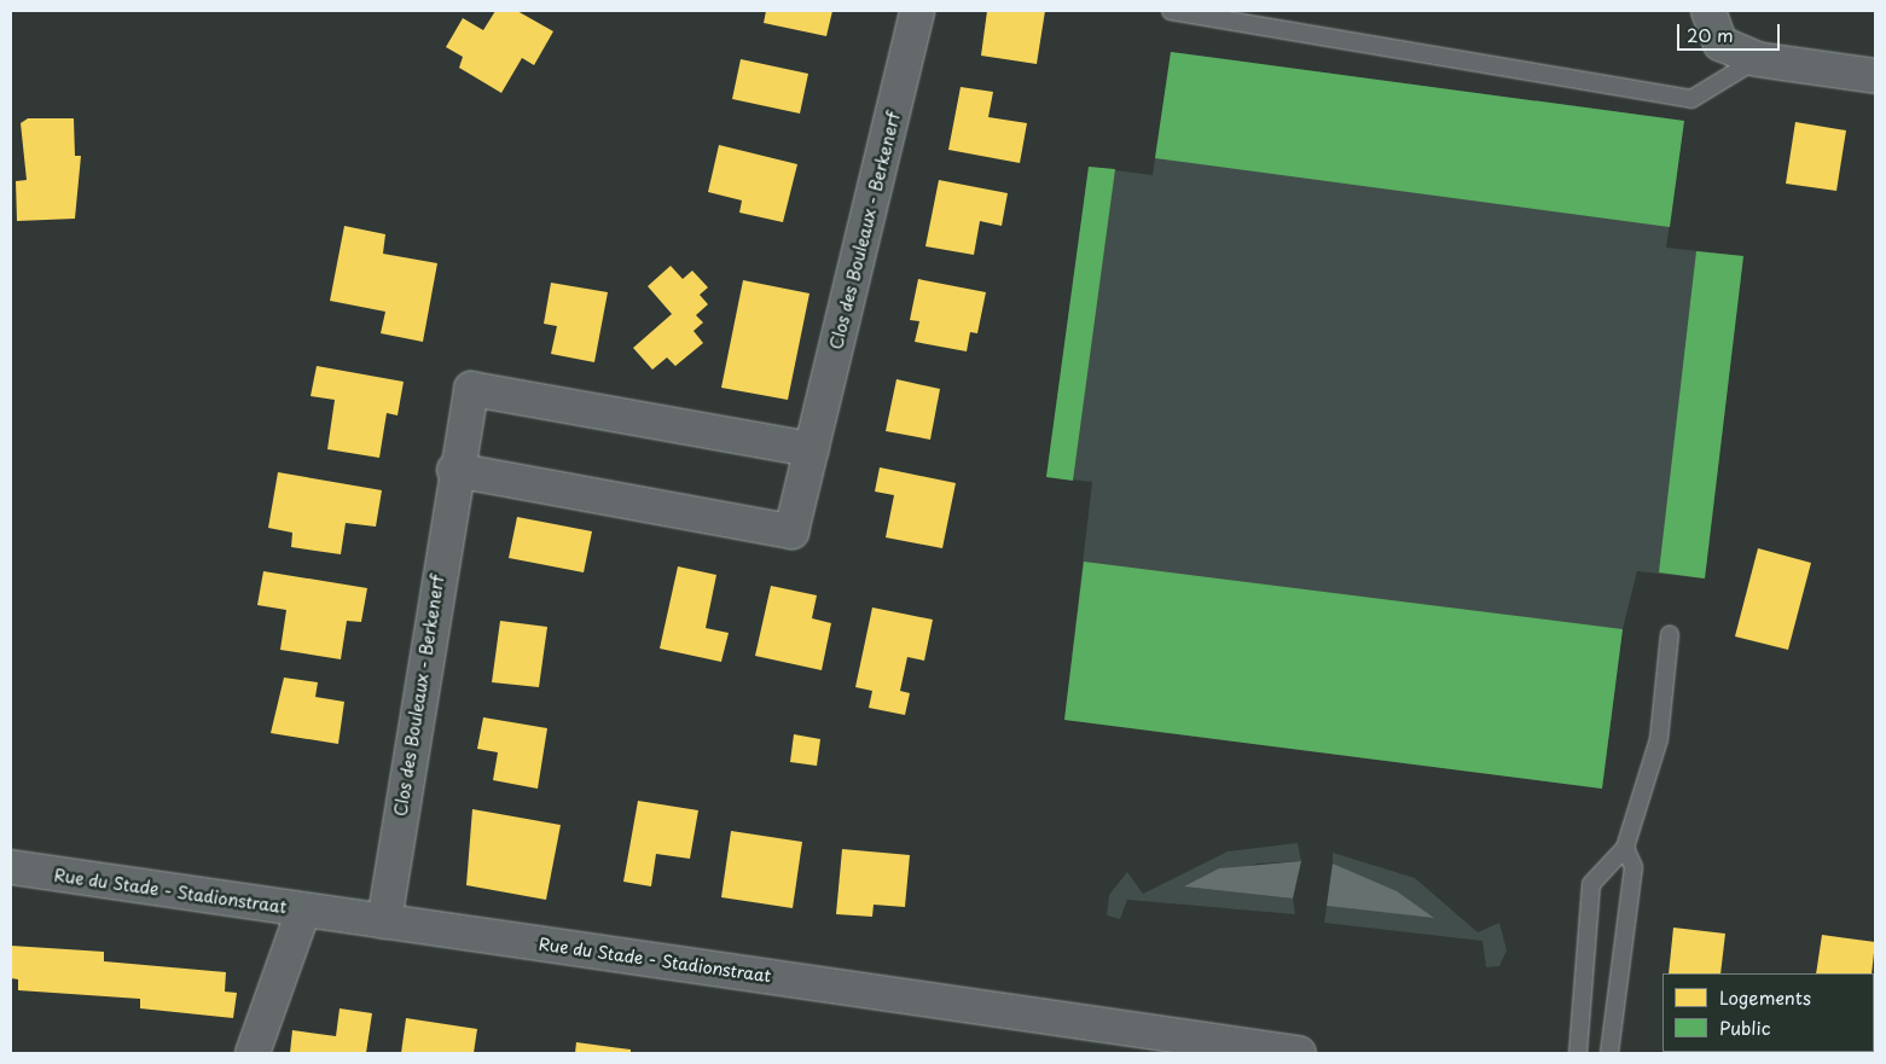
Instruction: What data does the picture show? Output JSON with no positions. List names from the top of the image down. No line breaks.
{"streets":{"street":["Clos des Bouleaux - Berkenerf","Rue du Stade - Stadionstraat"]},"crossings":[["Clos des Bouleaux - Berkenerf","Rue du Stade - Stadionstraat"]],"legend":["Logements","Public"],"scale_bar":"20 m"}
